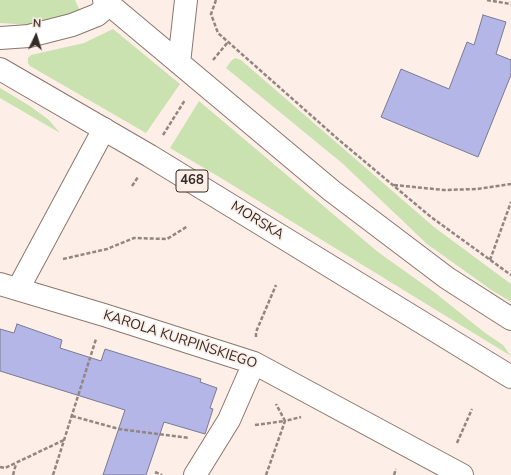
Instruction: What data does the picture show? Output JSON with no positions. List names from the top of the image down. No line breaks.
{"streets":{"main road":["468","MORSKA","KAROLA KURPIŃSKIEGO"]},"crossings":[["MORSKA","KAROLA KURPIŃSKIEGO"]],"north":"top"}
